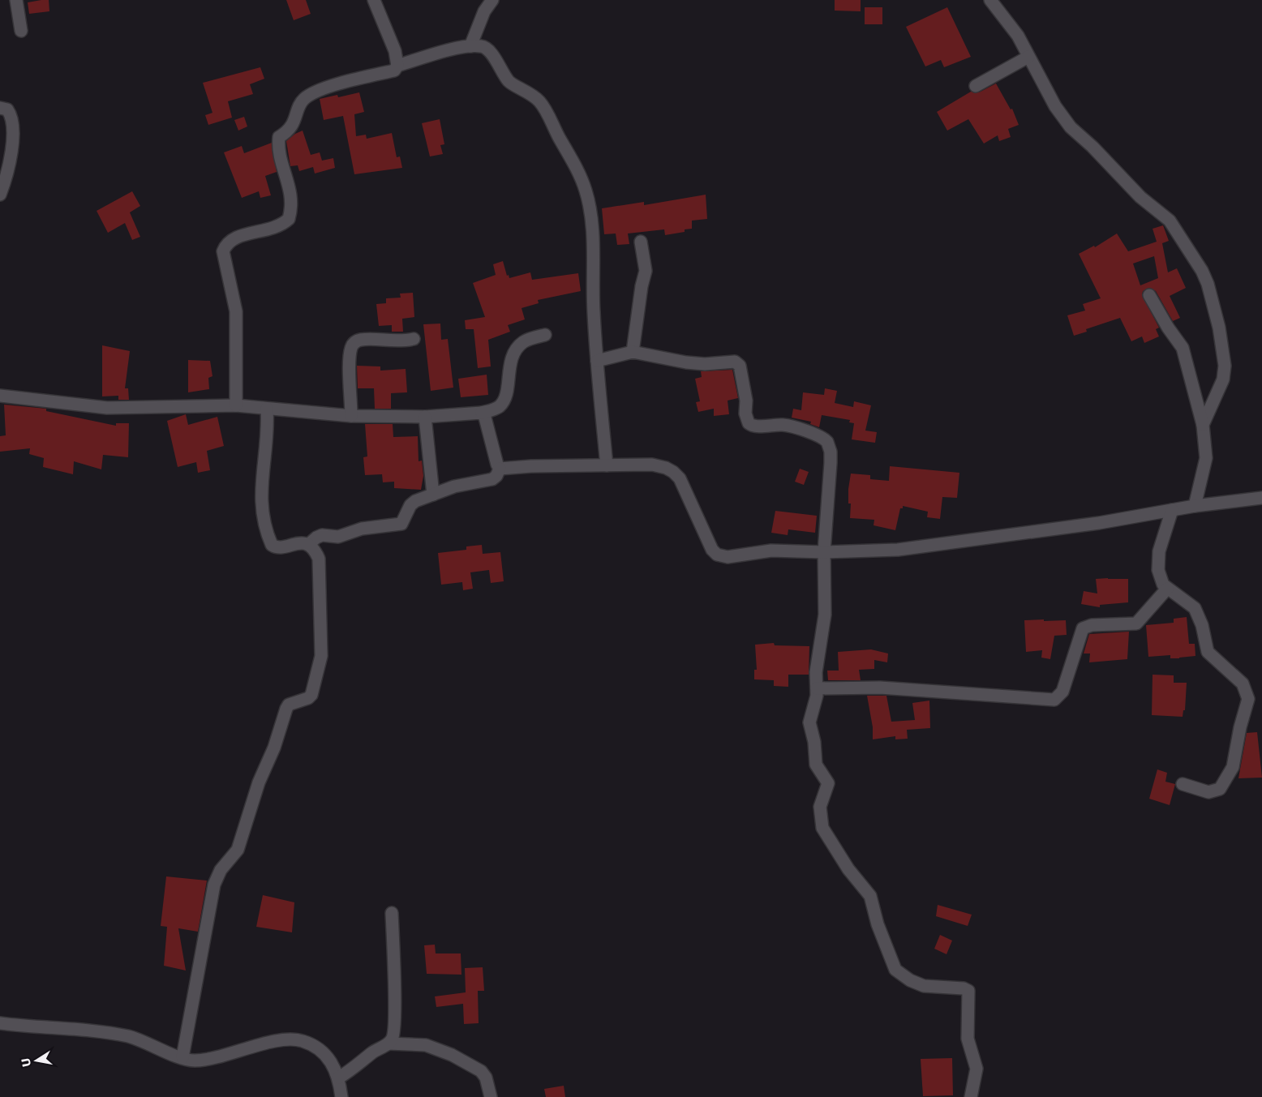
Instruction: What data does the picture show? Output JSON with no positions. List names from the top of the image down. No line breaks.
{"north":"left"}
